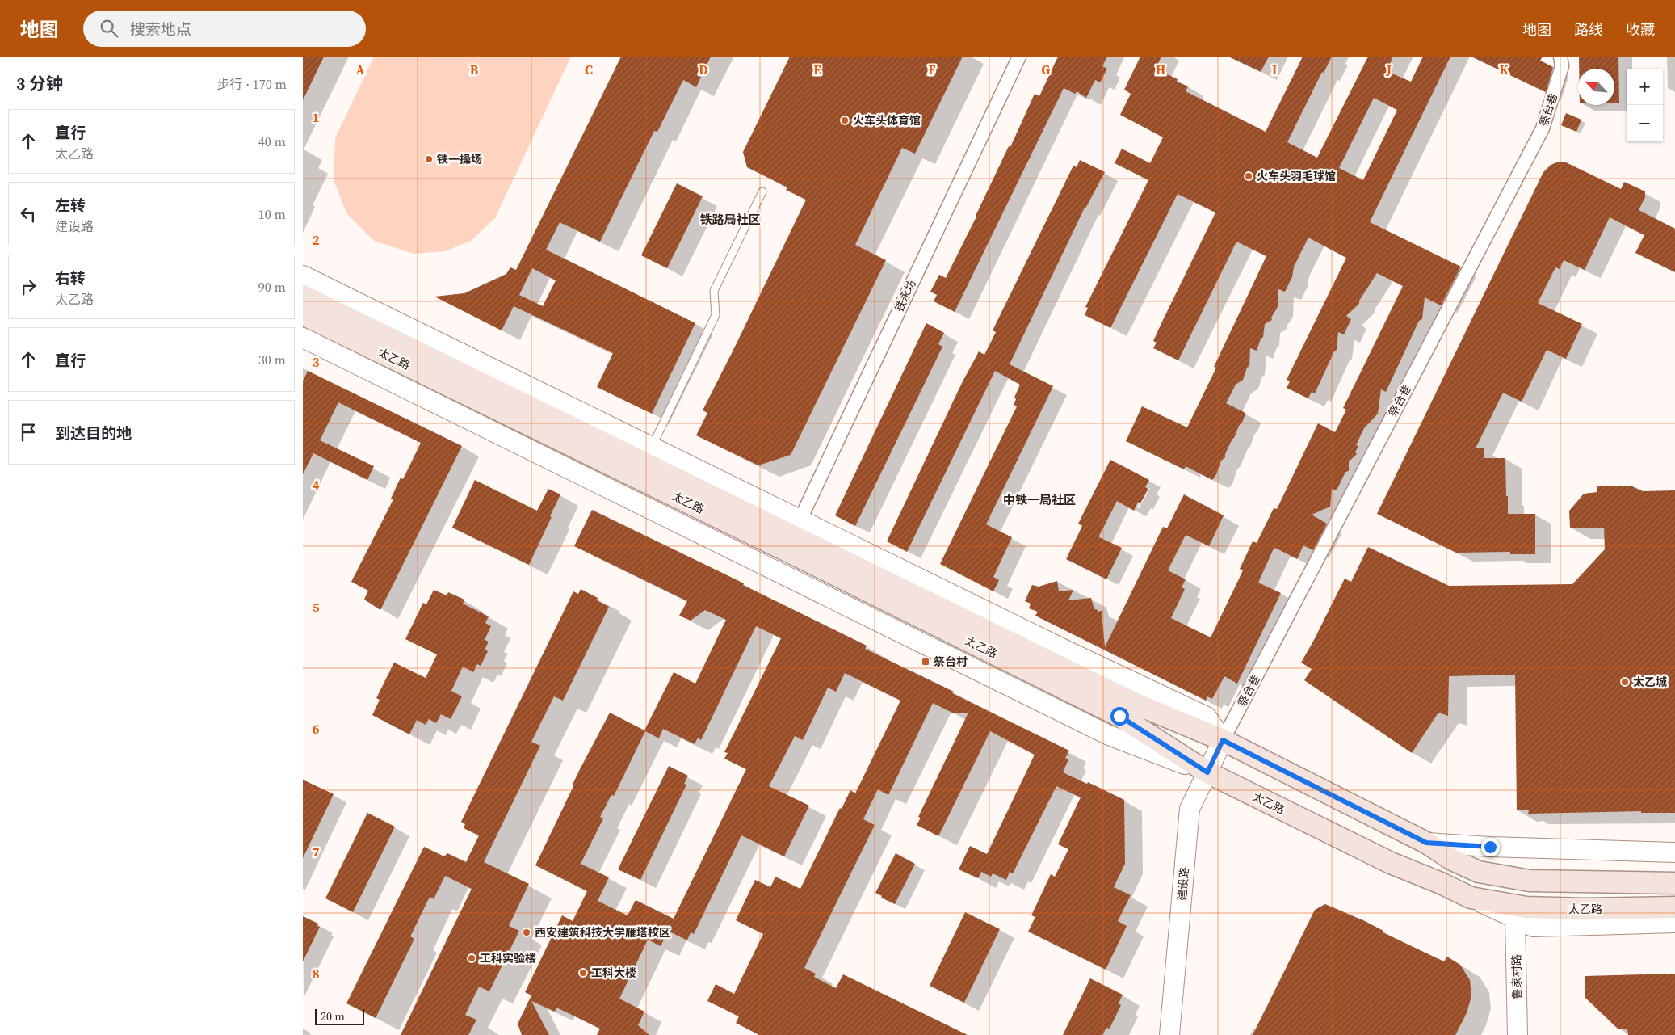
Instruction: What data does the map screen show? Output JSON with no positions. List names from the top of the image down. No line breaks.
{"streets":{"main road":["太乙路","建设路","鲁家村路"],"street":["祭台巷","铁永坊"]},"crossings":[["祭台巷","太乙路"],["祭台巷","建设路"],["铁永坊","太乙路"],["太乙路","建设路"]],"districts":["铁路局社区","中铁一局社区"],"places":{"other":["火车头体育馆","铁一操场","火车头羽毛球馆","太乙城","西安建筑科技大学雁塔校区","工科实验楼","工科大楼"],"transit":["祭台村"]},"scale_bar":"20 m","north":"top left","page":{"header":"地图","search":"搜索地点","nav":["地图","路线","收藏"],"heading":["3 分钟","步行 · 170 m"],"map_buttons":["+","−"],"list":[["直行","太乙路","40 m"],["左转","建设路","10 m"],["右转","太乙路","90 m"],["直行","30 m"],"到达目的地"],"scale":"20 m"},"grid":{"columns":["A","B","C","D","E","F","G","H","I","J","K"],"rows":["1","2","3","4","5","6","7","8"]}}
